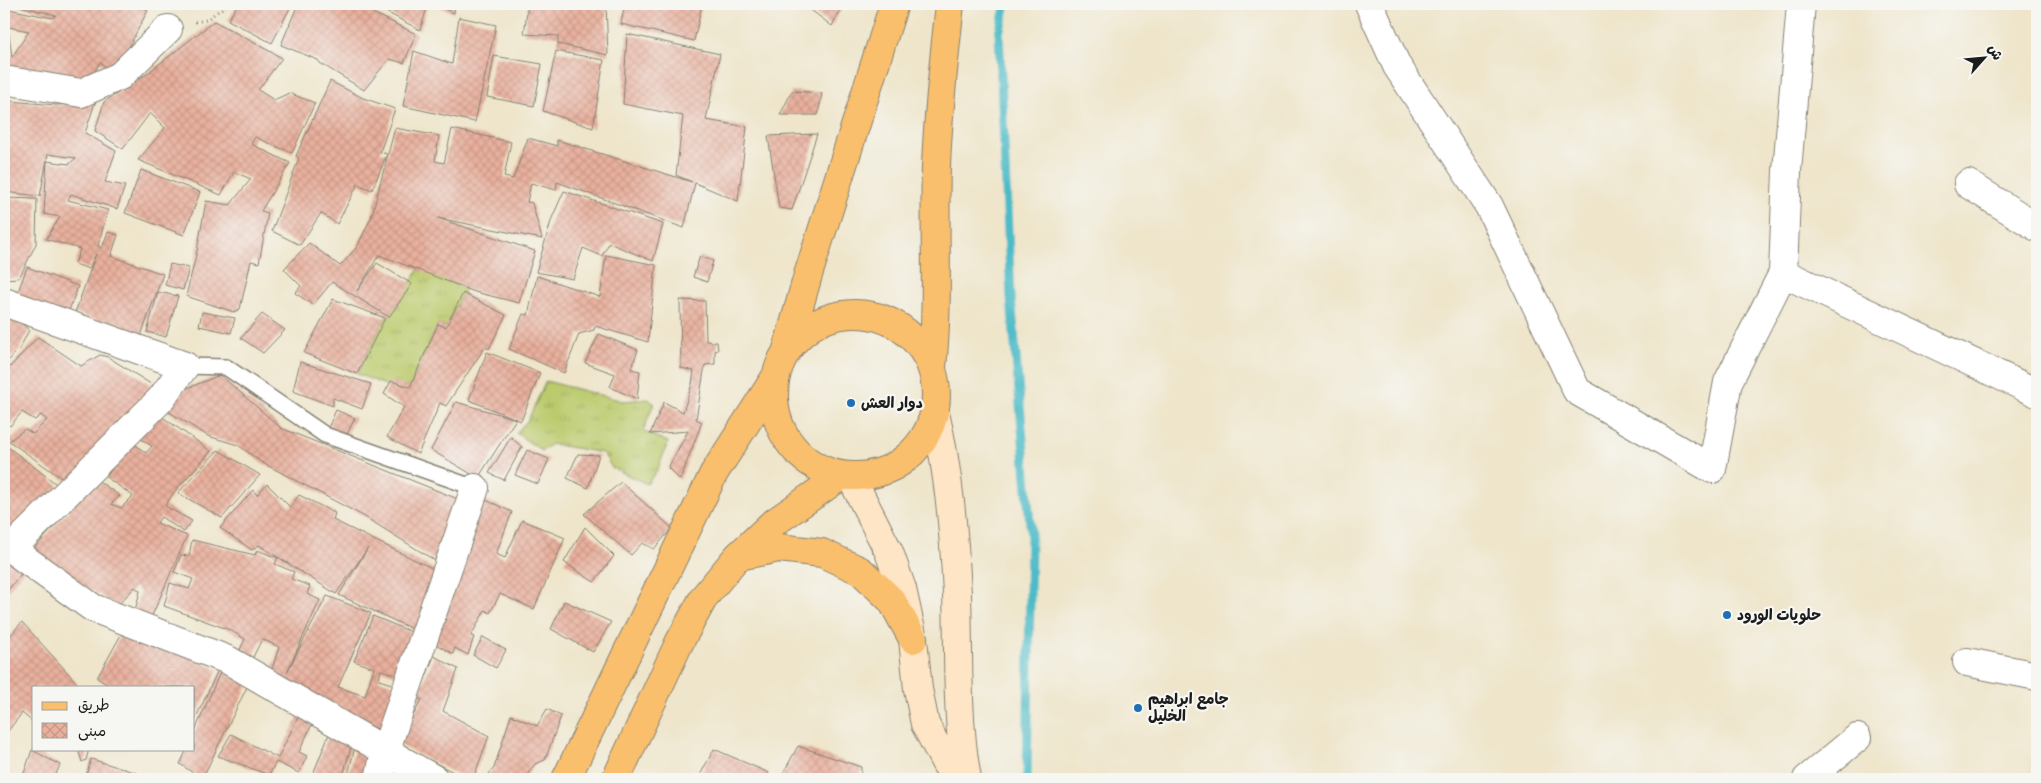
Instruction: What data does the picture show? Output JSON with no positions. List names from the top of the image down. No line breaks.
{"places":["دوار العش","حلويات الورود","جامع ابراهيم الخليل"],"legend":["طريق","مبنى"],"north":"top right"}
